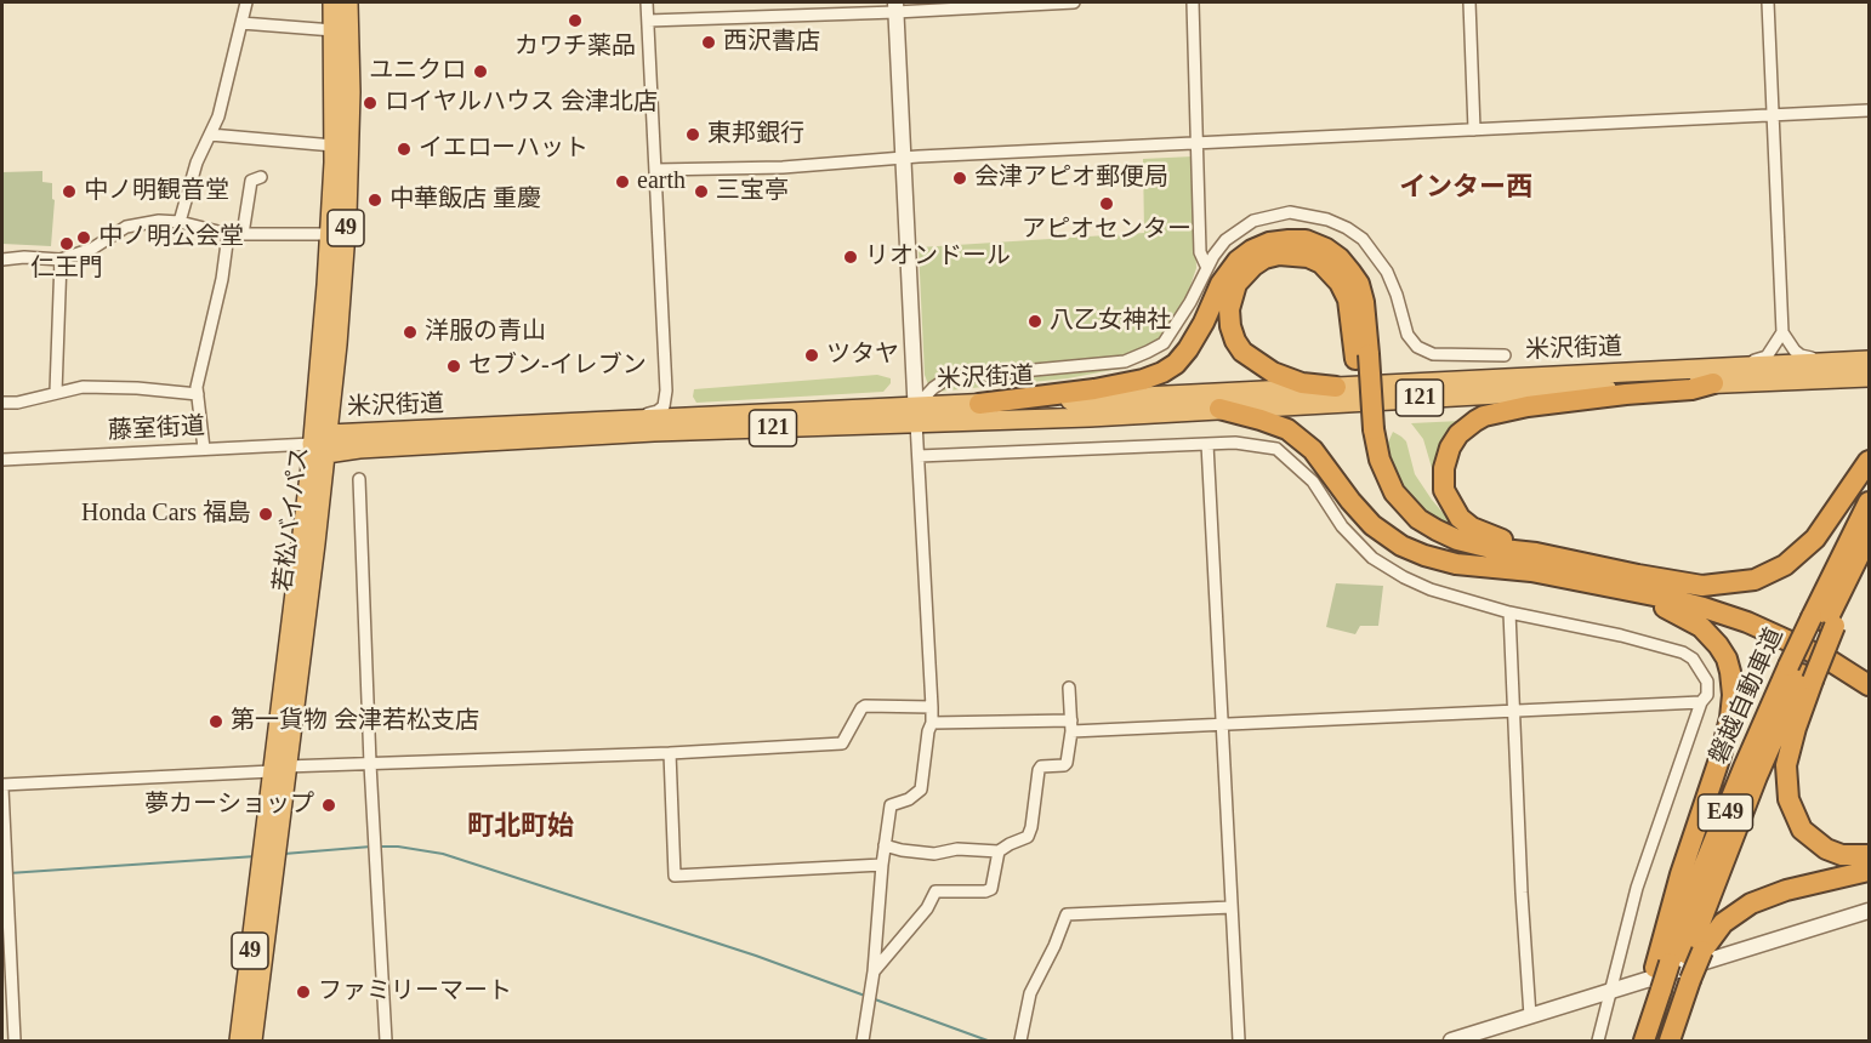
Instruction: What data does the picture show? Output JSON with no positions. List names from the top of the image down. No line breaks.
{"streets":{"highway":["49","米沢街道","121","若松バイパス","磐越自動車道","E49"],"street":["藤室街道"]},"crossings":[["米沢街道","藤室街道"],["米沢街道","若松バイパス"],["藤室街道","若松バイパス"]],"districts":["インター西","町北町始"],"places":["カワチ薬品","西沢書店","ユニクロ","ロイヤルハウス 会津北店","東邦銀行","イエローハット","会津アピオ郵便局","earth","中ノ明観音堂","三宝亭","中華飯店 重慶","アピオセンター","中ノ明公会堂","仁王門","リオンドール","八乙女神社","洋服の青山","ツタヤ","セブン-イレブン","Honda Cars 福島","第一貨物 会津若松支店","夢カーショップ","ファミリーマート"]}
